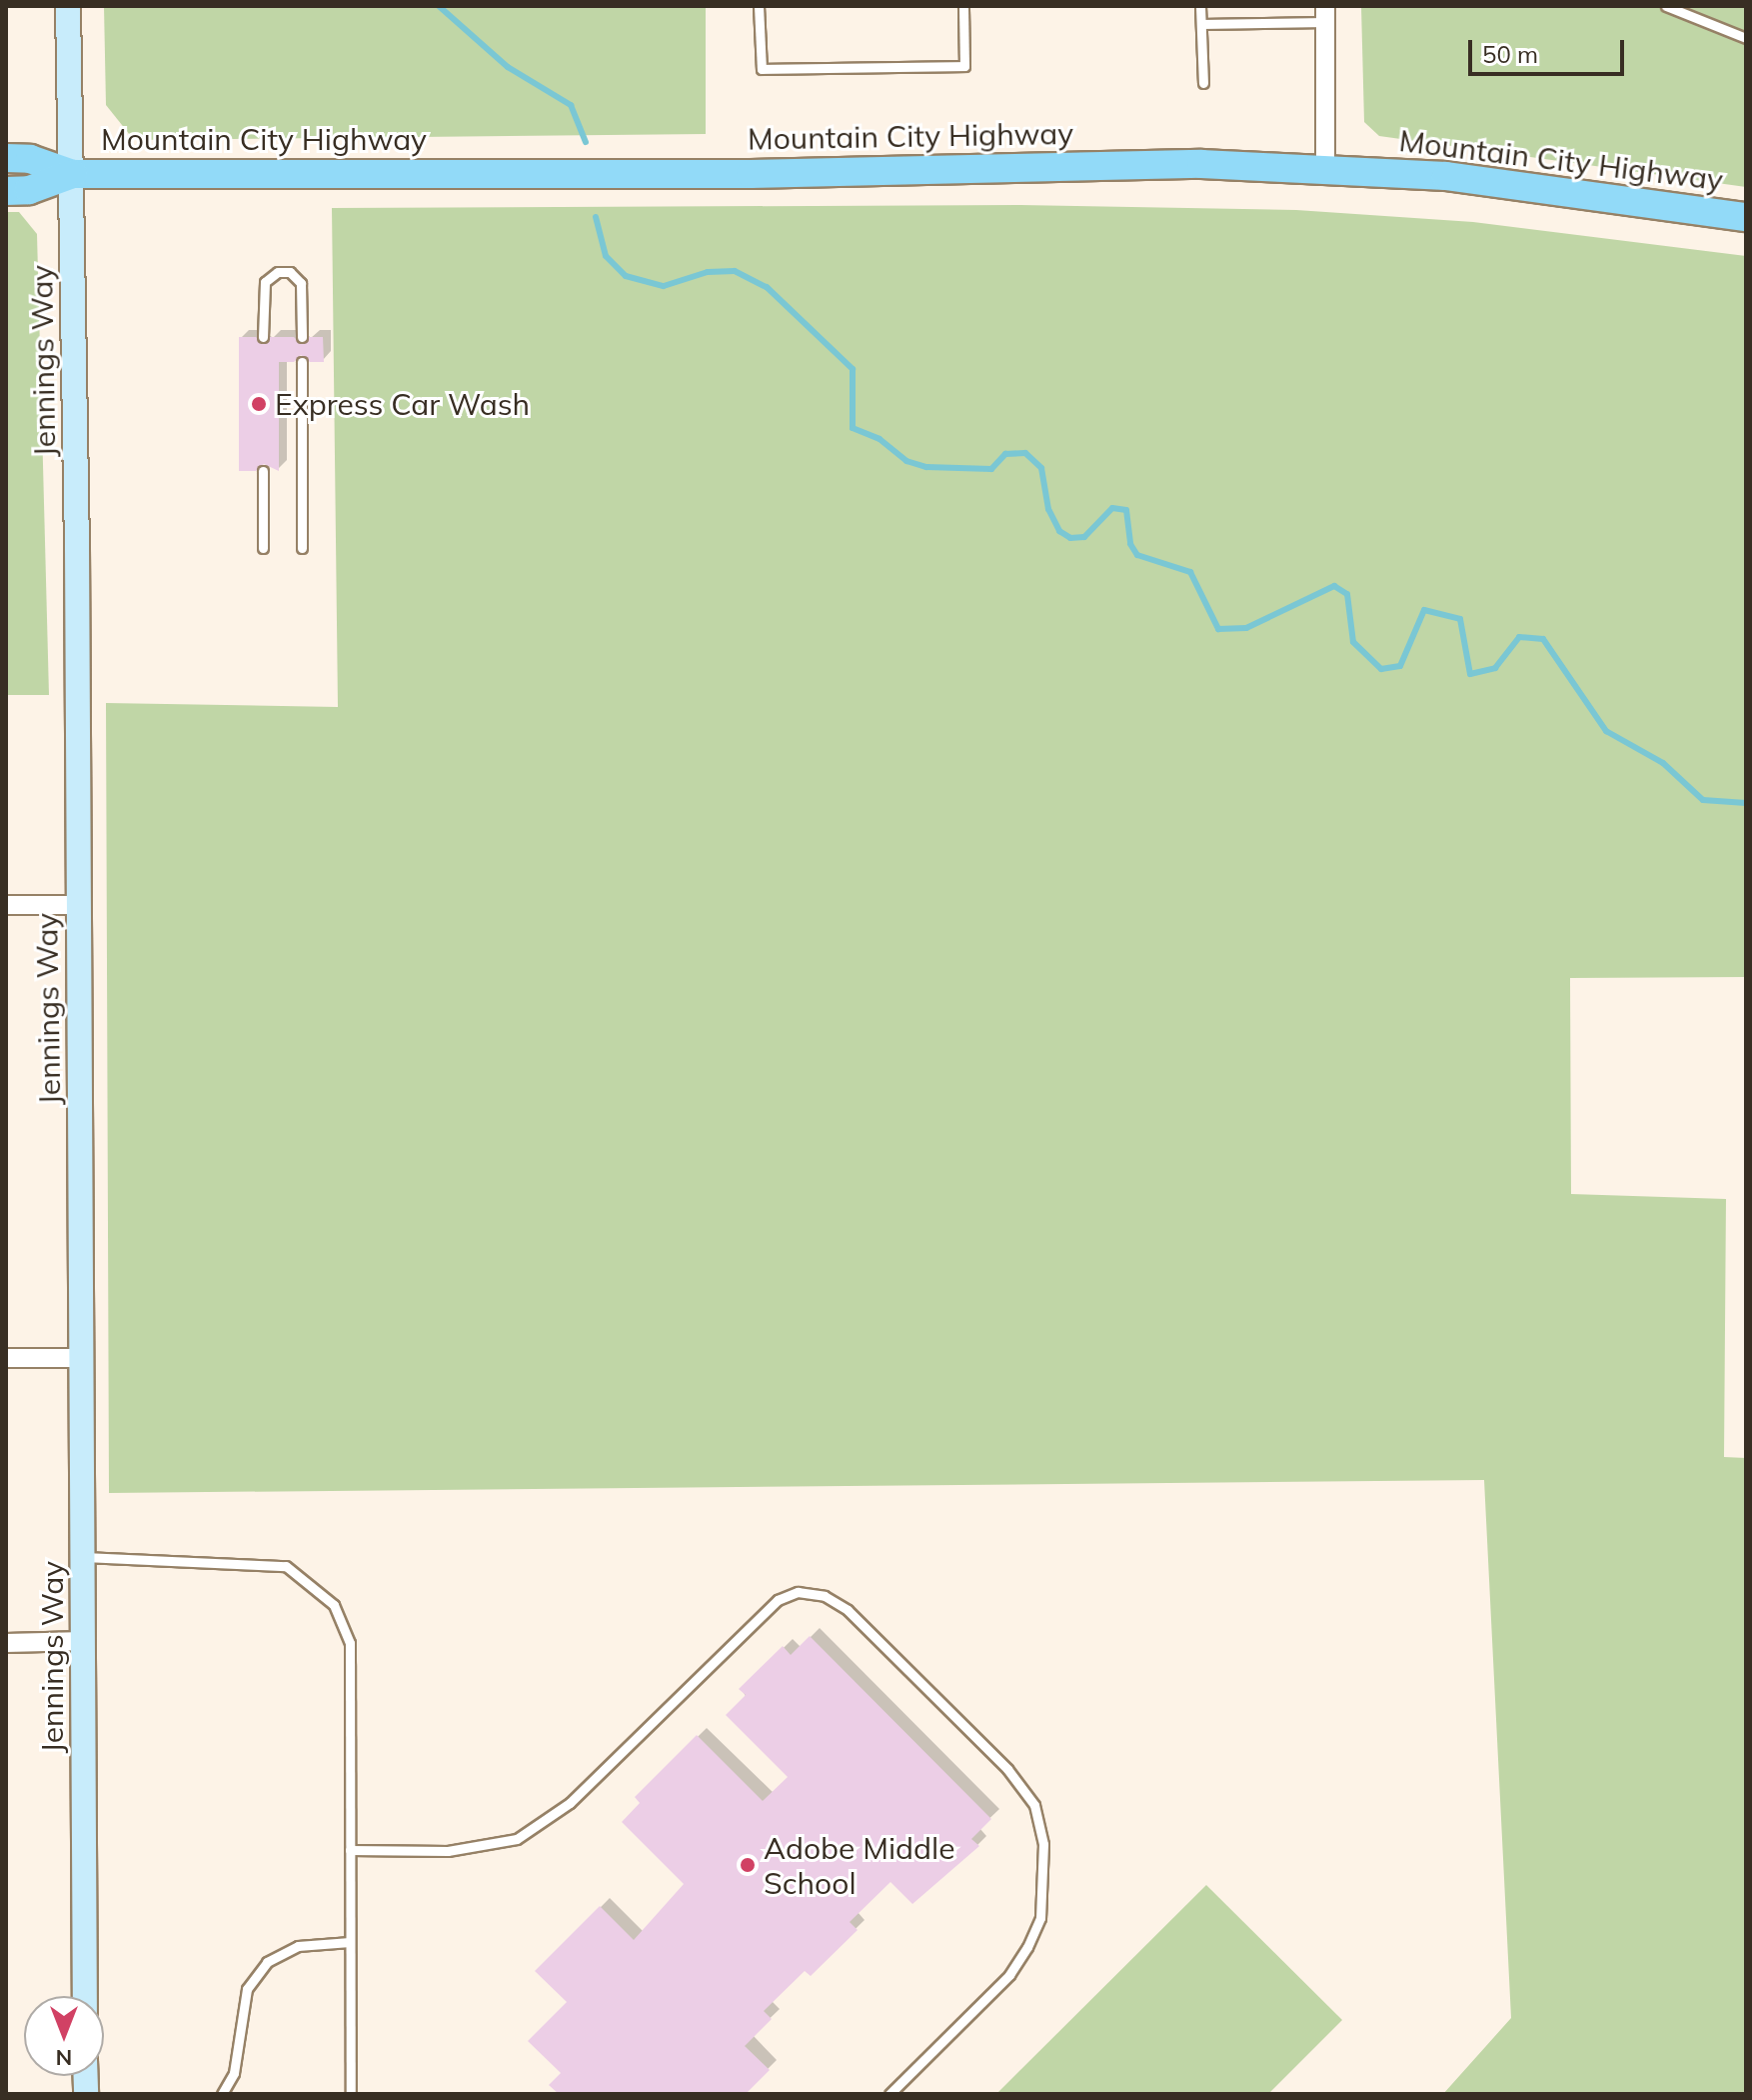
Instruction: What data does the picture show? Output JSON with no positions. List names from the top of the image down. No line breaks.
{"streets":{"main road":["Mountain City Highway"],"street":["Jennings Way"]},"crossings":[["Mountain City Highway","Jennings Way"]],"places":["Express Car Wash","Adobe Middle School"],"scale_bar":"50 m","north":"bottom"}
